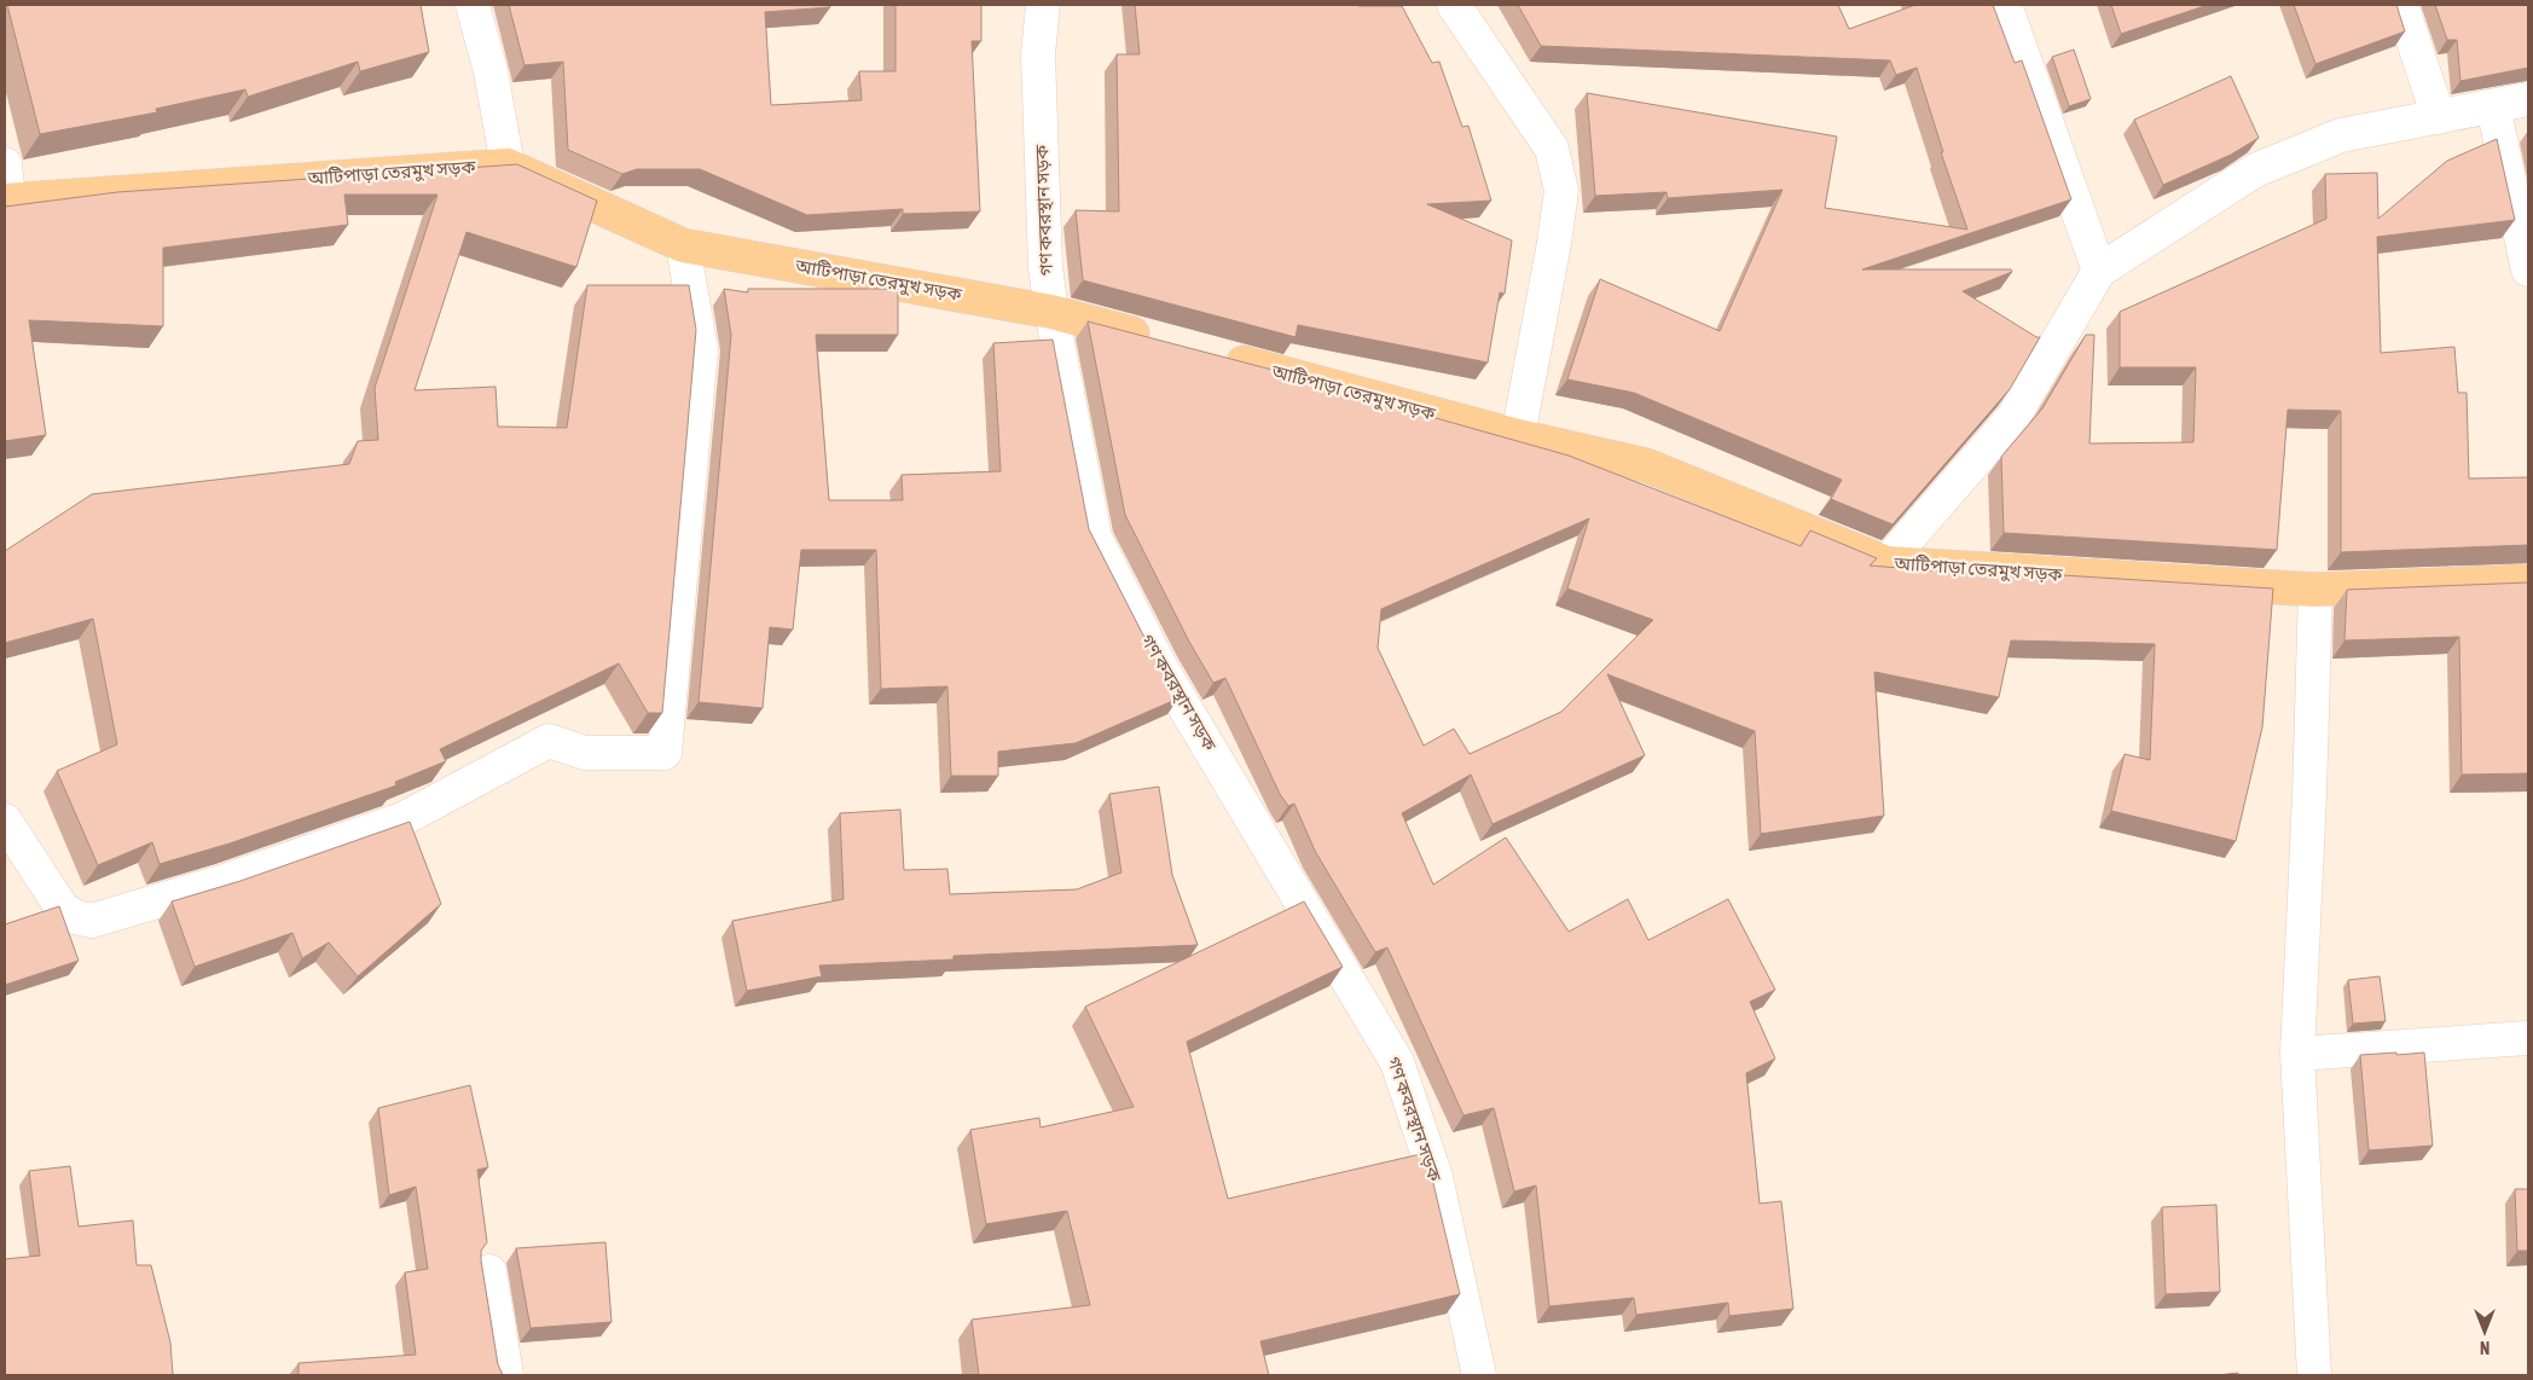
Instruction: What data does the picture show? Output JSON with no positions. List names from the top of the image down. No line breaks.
{"streets":{"main road":["আটিপাড়া তেরমুখ সড়ক"],"street":["গণ কবরস্থান সড়ক"]},"crossings":[["আটিপাড়া তেরমুখ সড়ক","গণ কবরস্থান সড়ক"]],"north":"bottom"}
